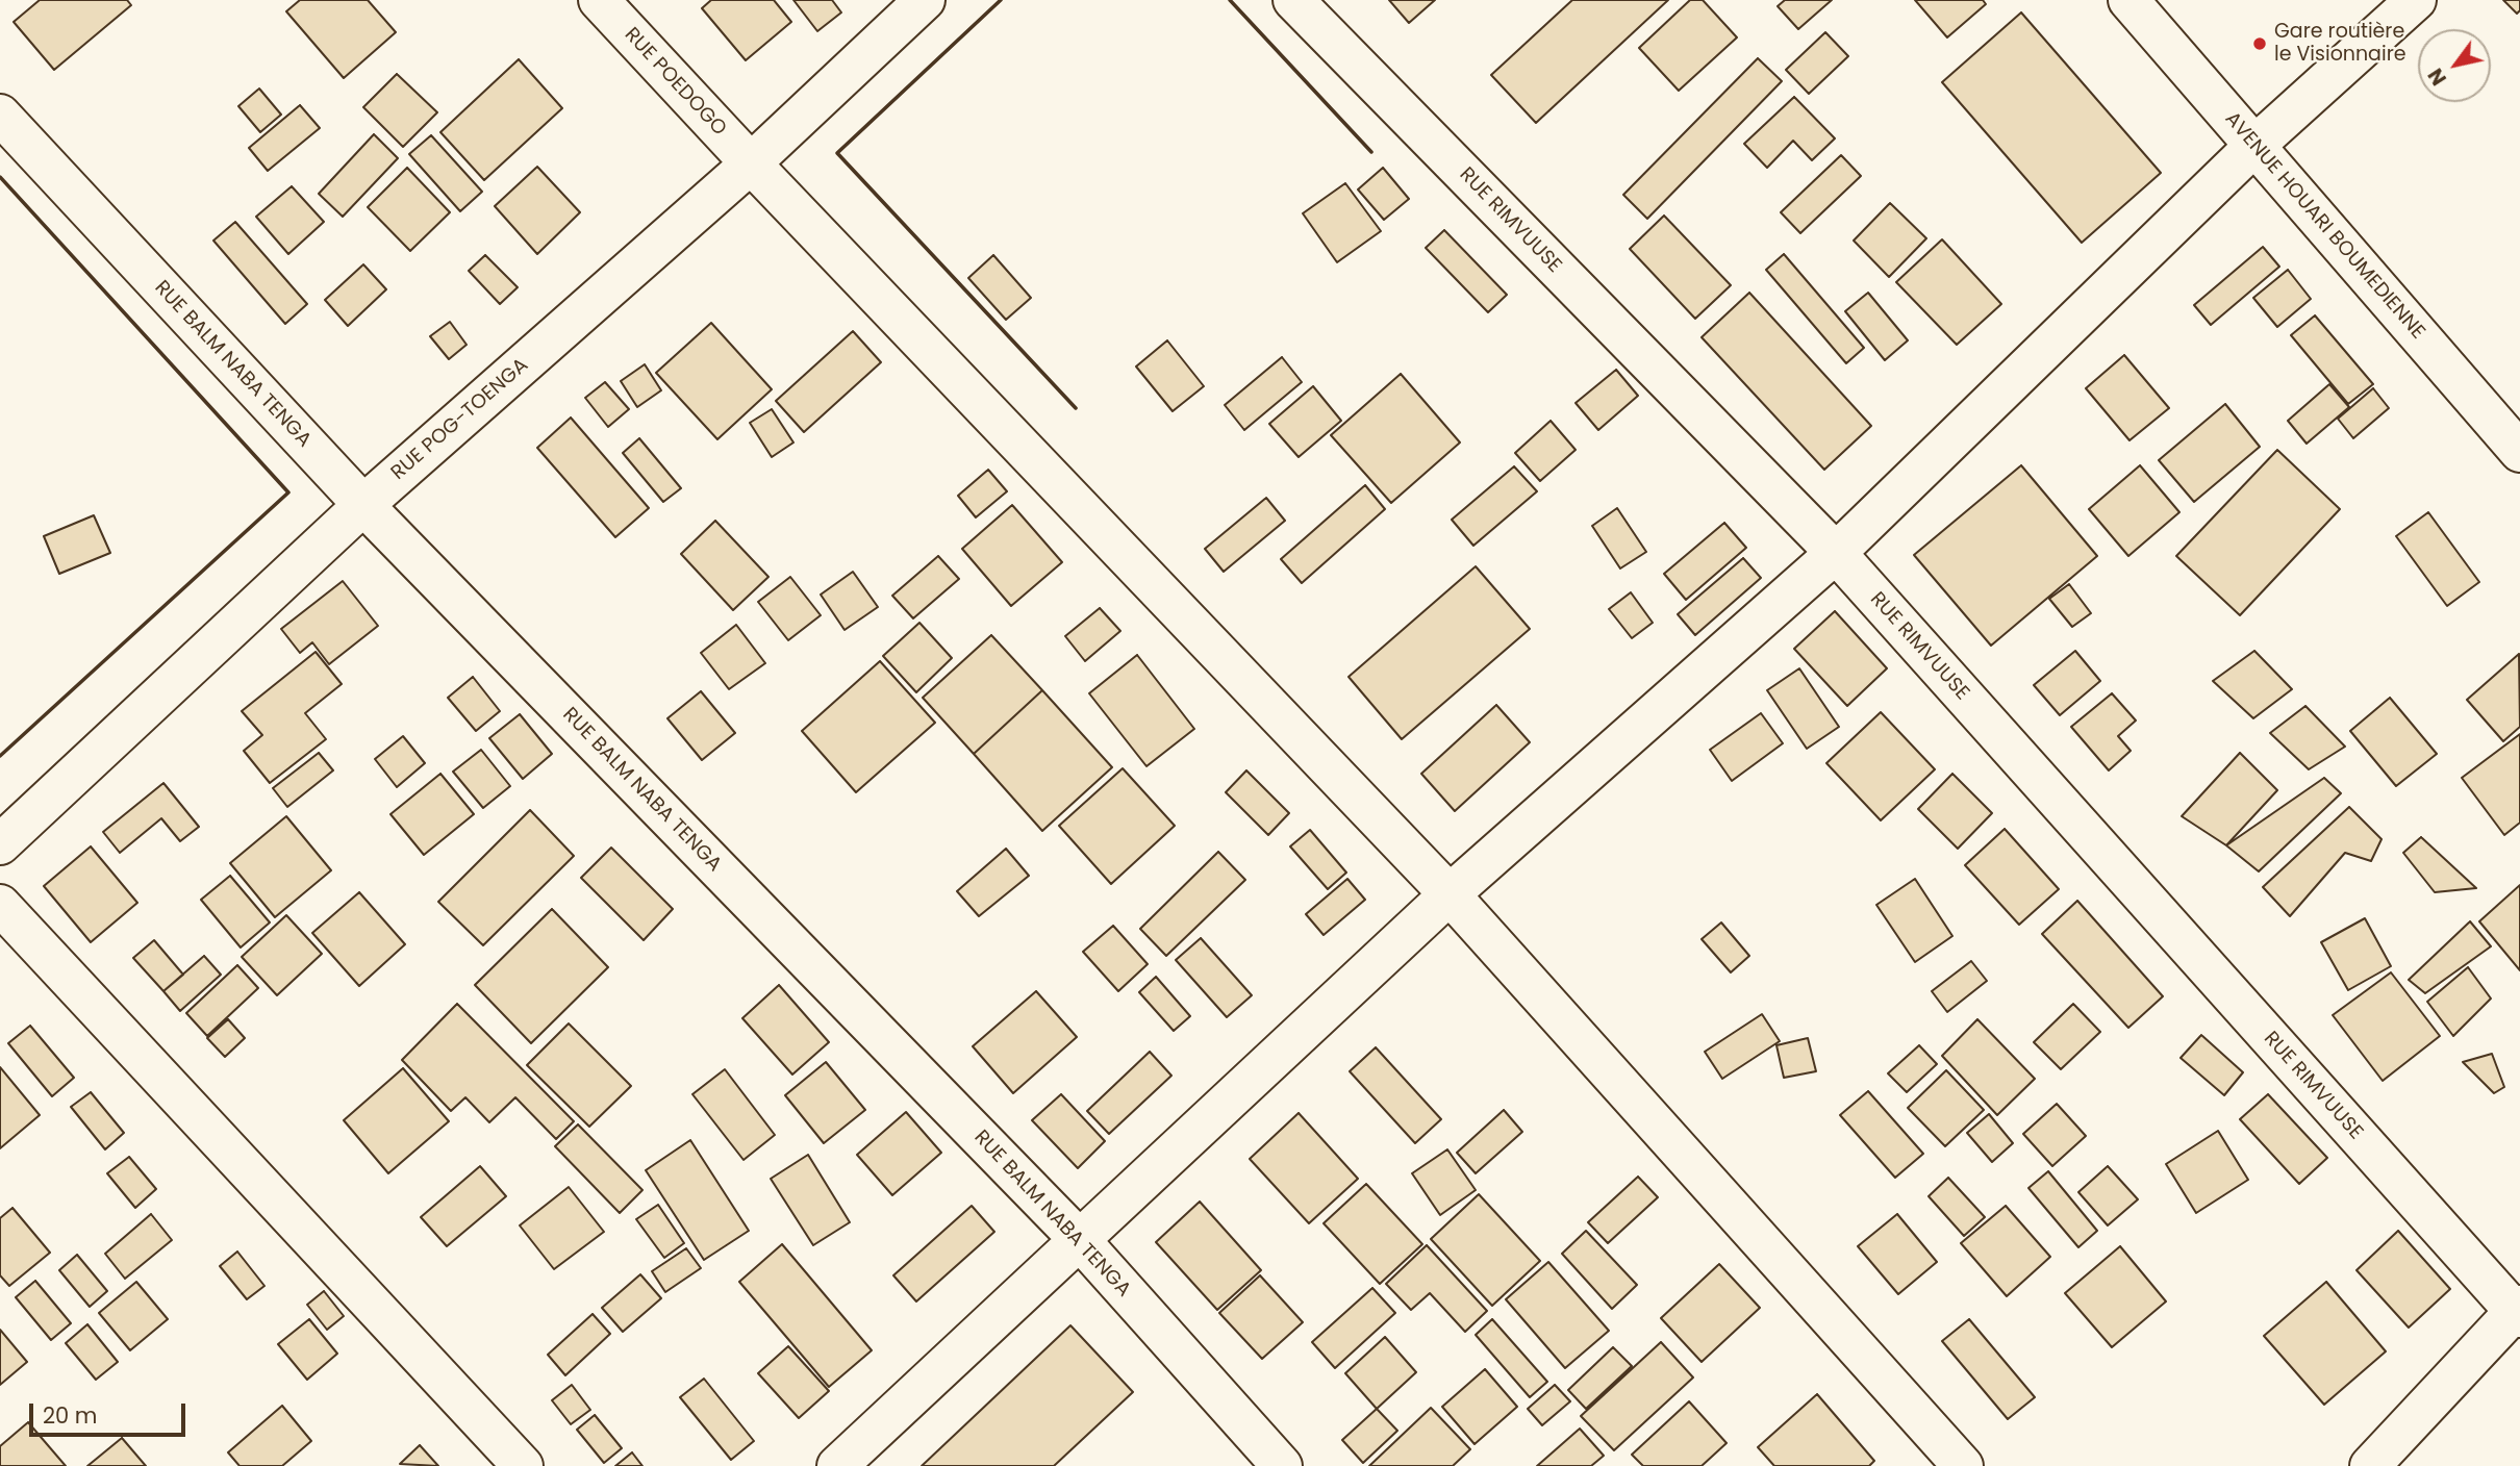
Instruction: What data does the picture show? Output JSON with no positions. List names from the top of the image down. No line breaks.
{"streets":{"street":["RUE POEDOGO","RUE RIMVUUSE","AVENUE HOUARI BOUMEDIENNE","RUE BALM NABA TENGA","RUE POG-TOENGA"]},"crossings":[["RUE POEDOGO","RUE POG-TOENGA"],["RUE BALM NABA TENGA","RUE POG-TOENGA"]],"places":["Gare routière le Visionnaire"],"scale_bar":"20 m","north":"bottom left"}
